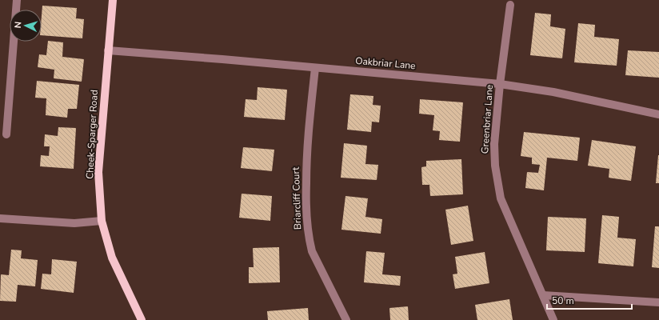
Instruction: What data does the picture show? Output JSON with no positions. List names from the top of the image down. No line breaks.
{"streets":{"main road":["Cheek-Sparger Road"],"street":["Oakbriar Lane","Greenbriar Lane","Briarcliff Court"]},"crossings":[["Oakbriar Lane","Greenbriar Lane"],["Oakbriar Lane","Cheek-Sparger Road"],["Oakbriar Lane","Briarcliff Court"]],"scale_bar":"50 m","north":"left"}
